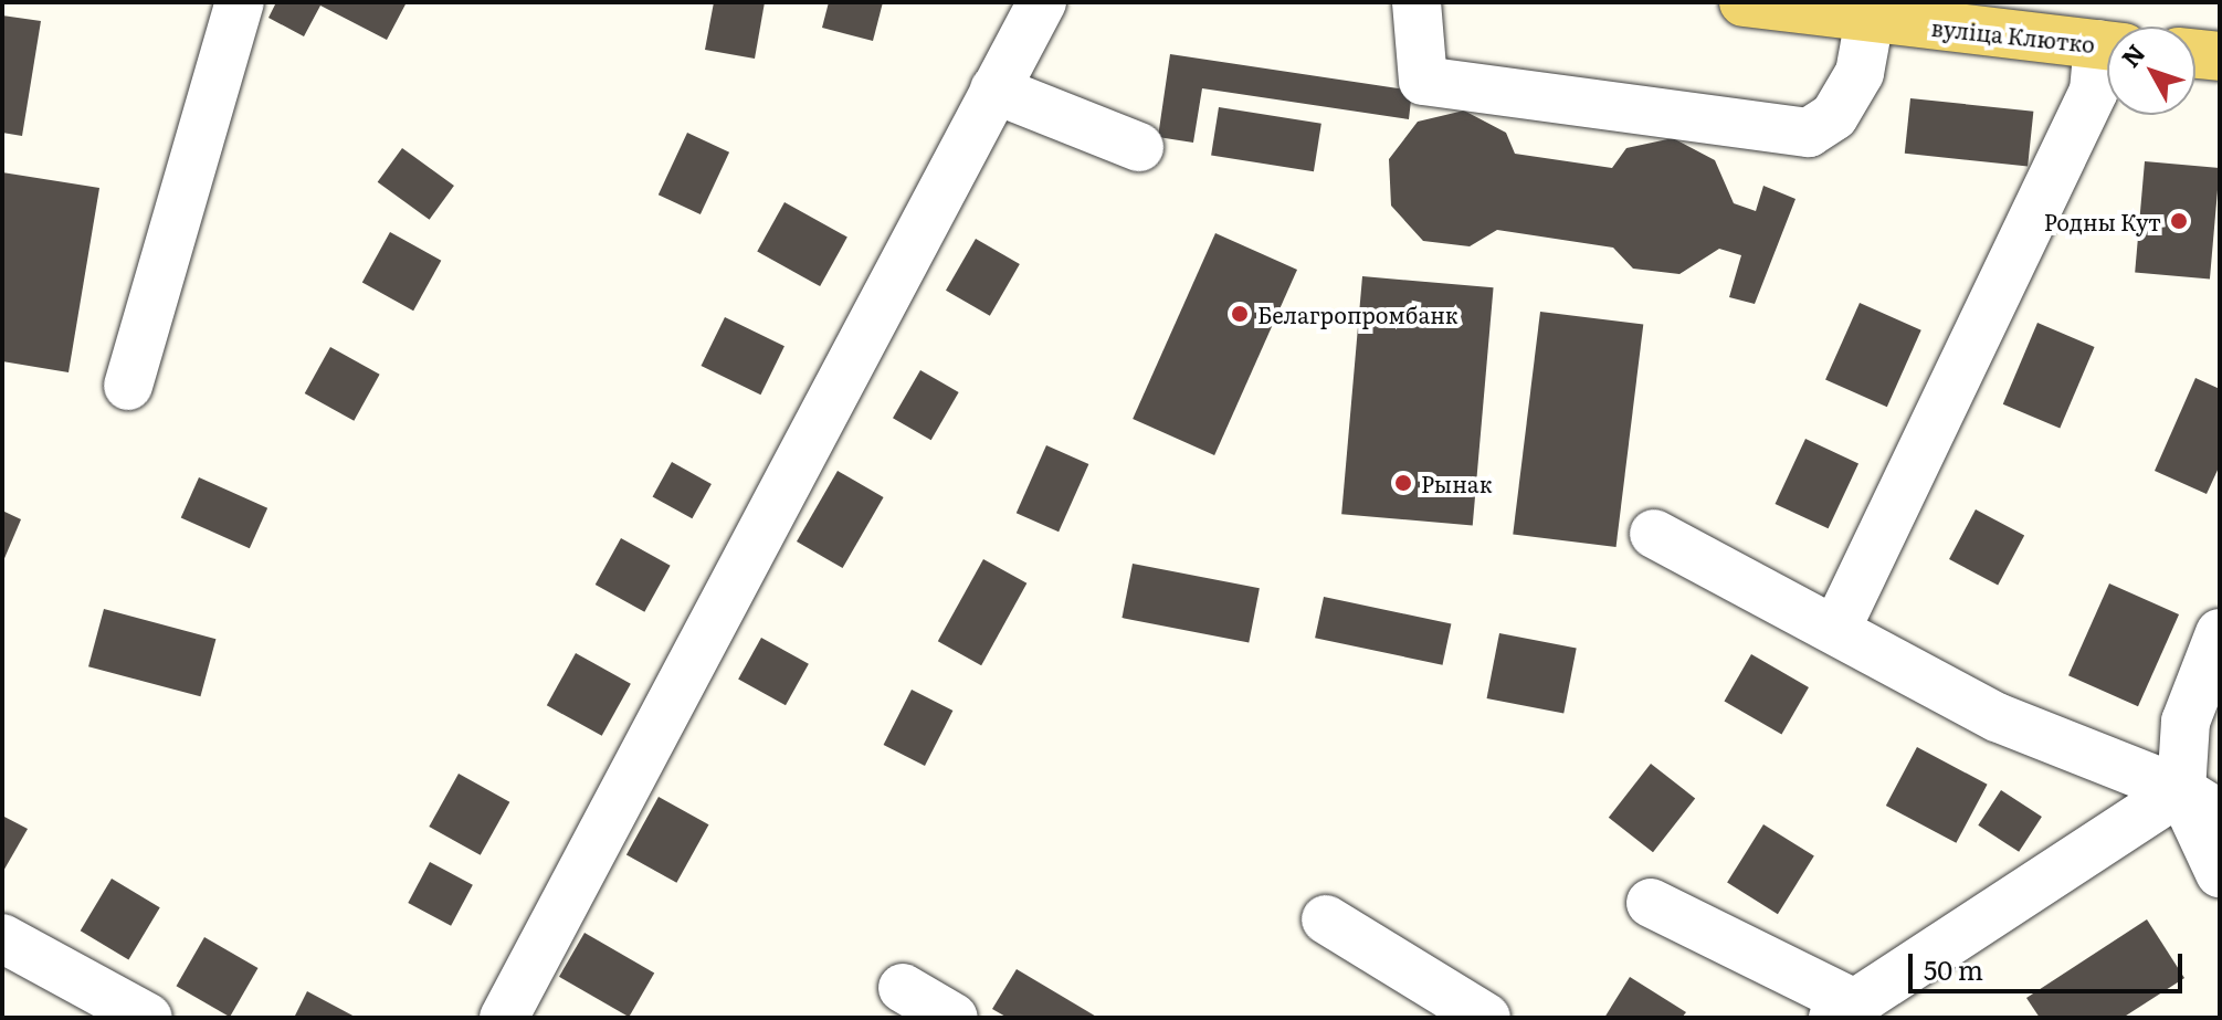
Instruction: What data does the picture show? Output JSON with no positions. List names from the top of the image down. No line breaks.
{"streets":{"main road":["вуліца Клютко"]},"places":["Родны Кут","Белагропромбанк","Рынак"],"scale_bar":"50 m","north":"top left"}
